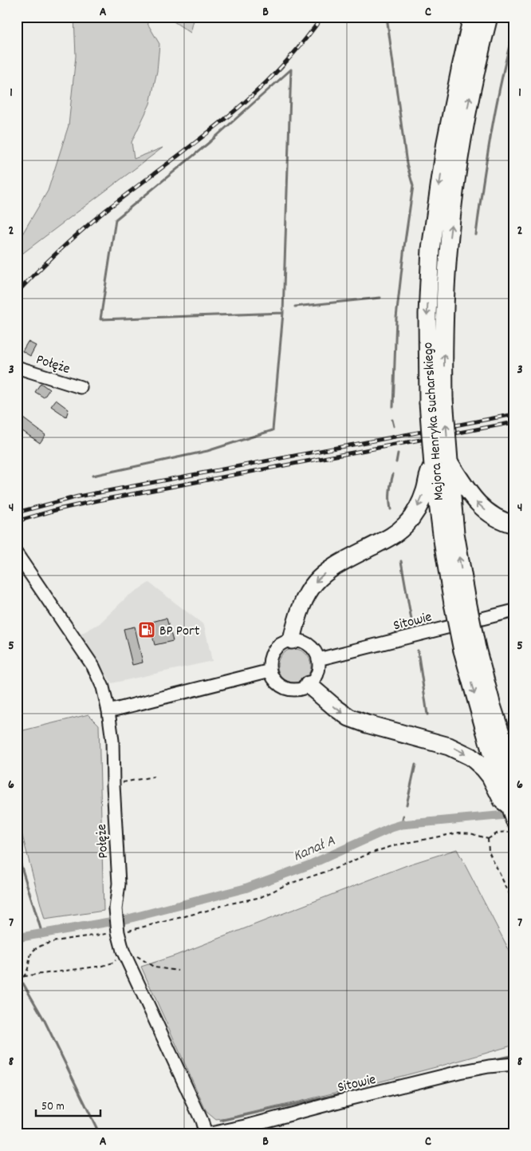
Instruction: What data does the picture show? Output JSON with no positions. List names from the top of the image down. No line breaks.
{"streets":{"highway":["Majora Henryka Sucharskiego"],"street":["Połęże","Sitowie"]},"crossings":[["Połęże","Sitowie"]],"water":["Kanał A"],"places":{"fuel station":["BP Port"]},"scale_bar":"50 m","grid":{"columns":["A","B","C"],"rows":["1","2","3","4","5","6","7","8"]}}
